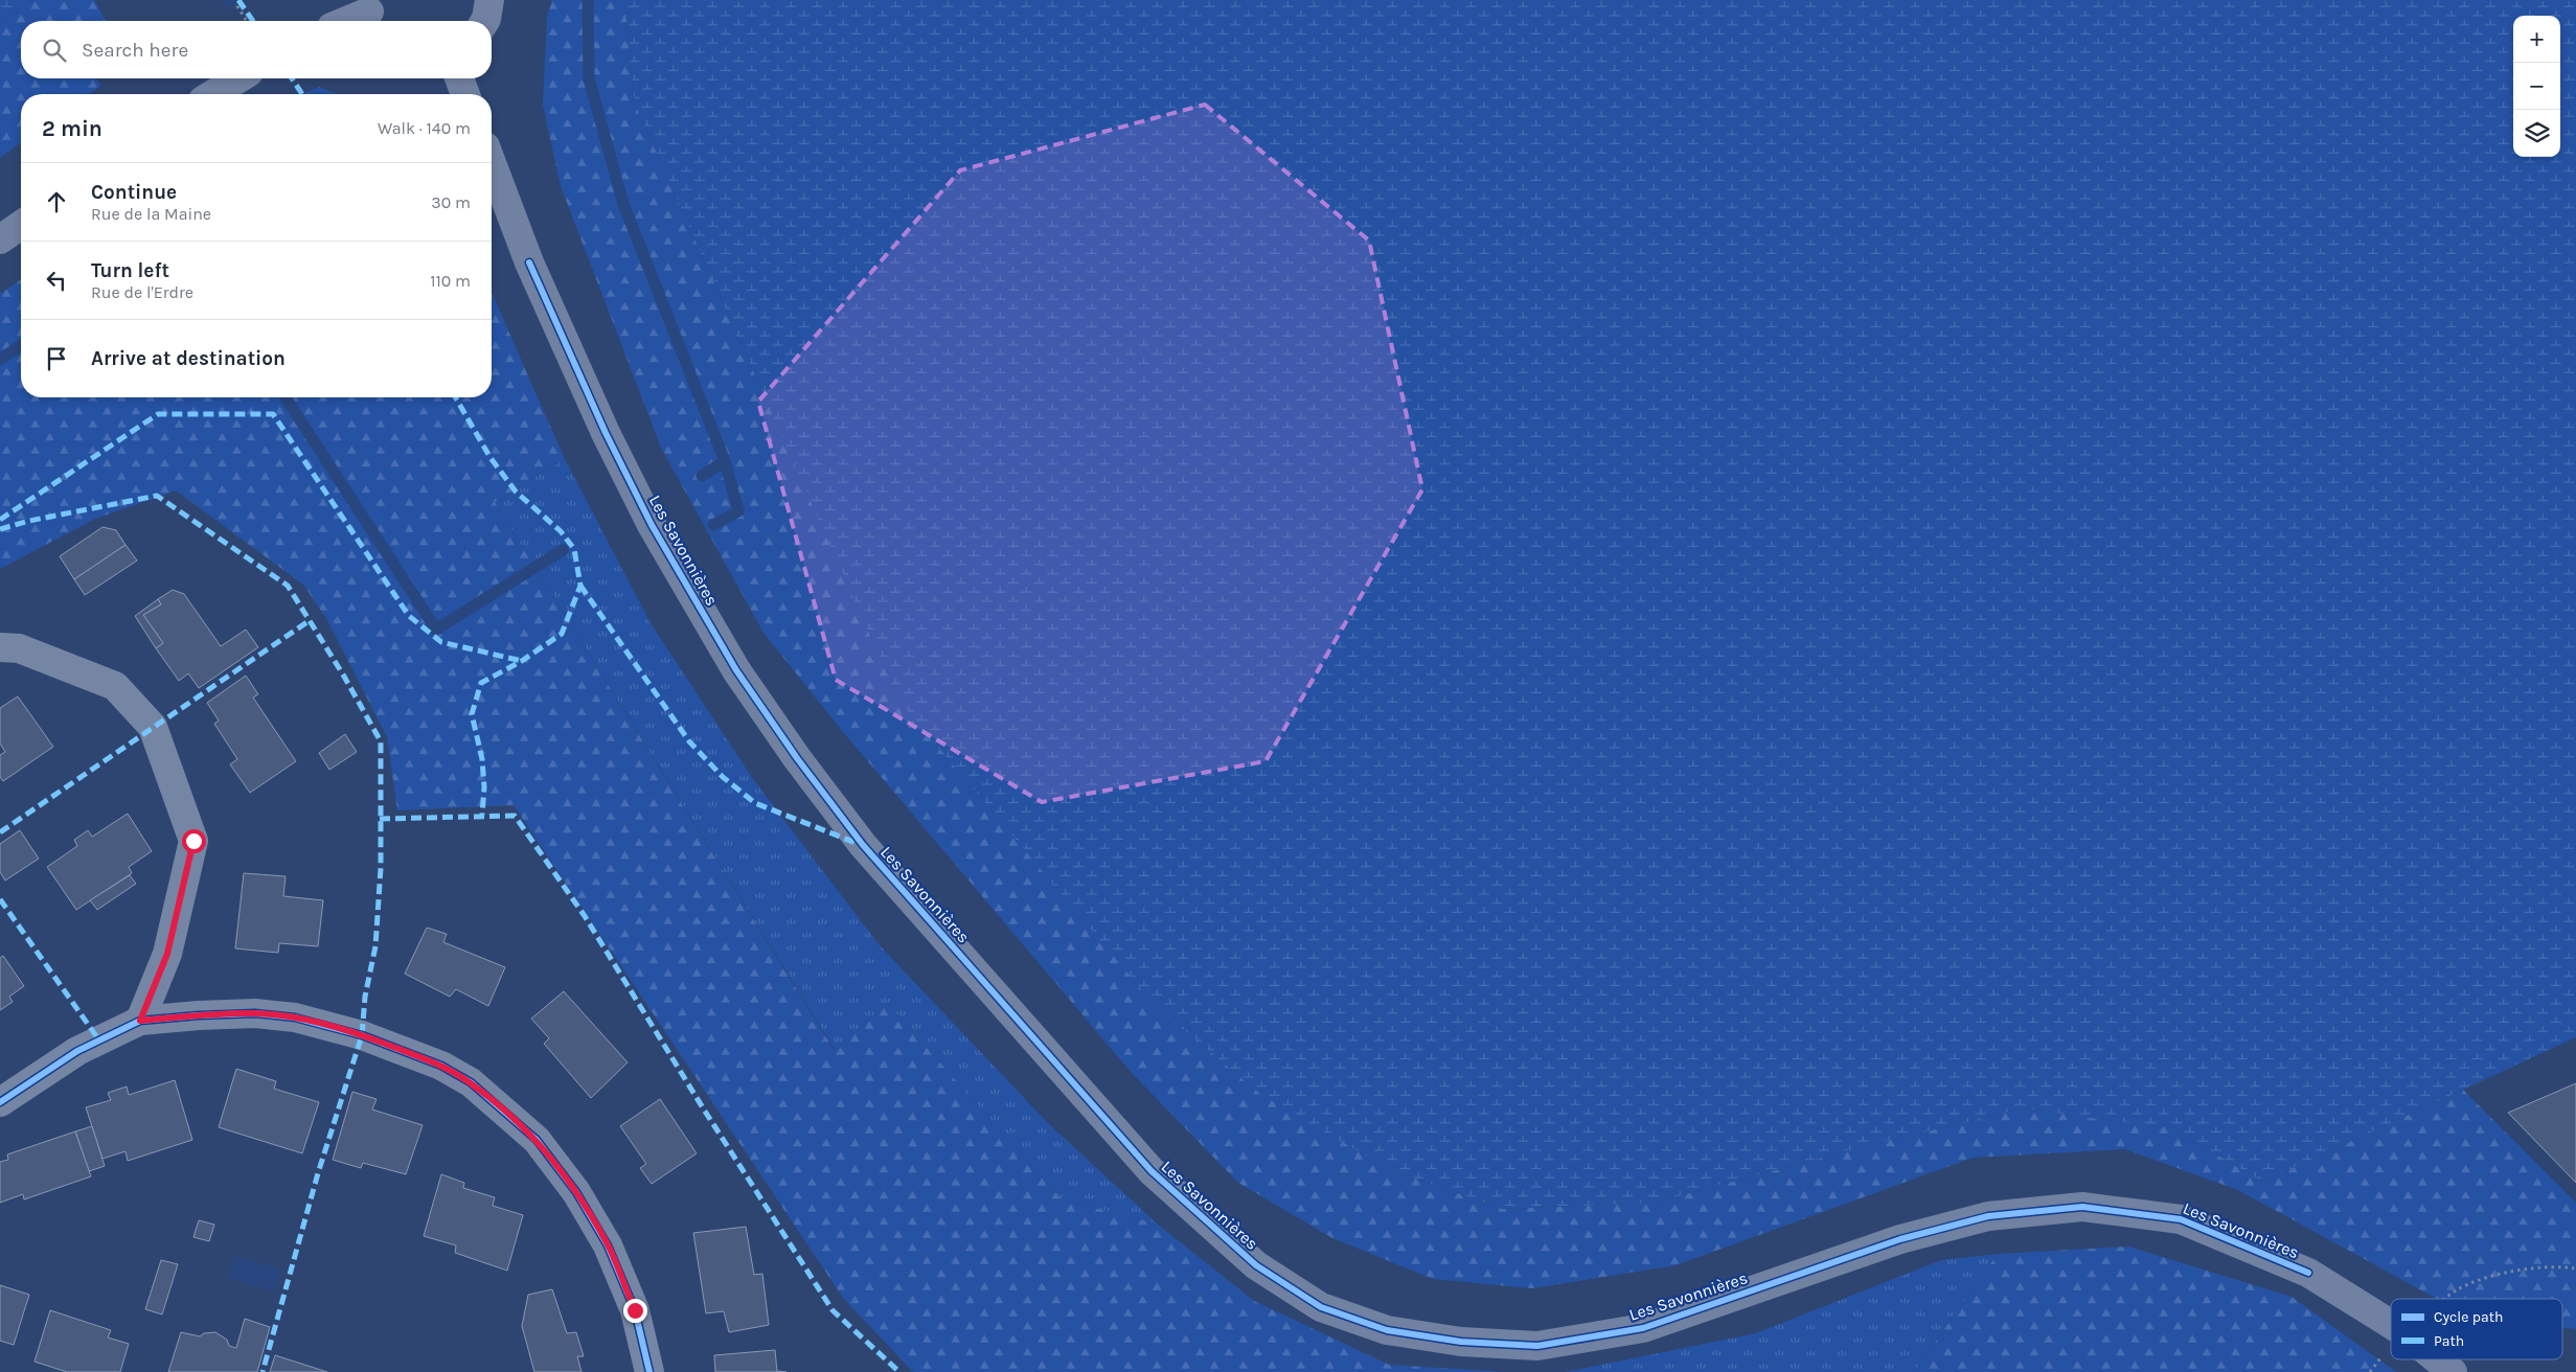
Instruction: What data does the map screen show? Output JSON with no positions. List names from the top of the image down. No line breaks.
{"streets":{"street":["Les Savonnières"]},"legend":["Cycle path","Path"],"page":{"map_buttons":["+","−"],"search":"Search here","heading":["2 min","Walk · 140 m"],"list":[["Continue","Rue de la Maine","30 m"],["Turn left","Rue de l'Erdre","110 m"],"Arrive at destination"]}}
